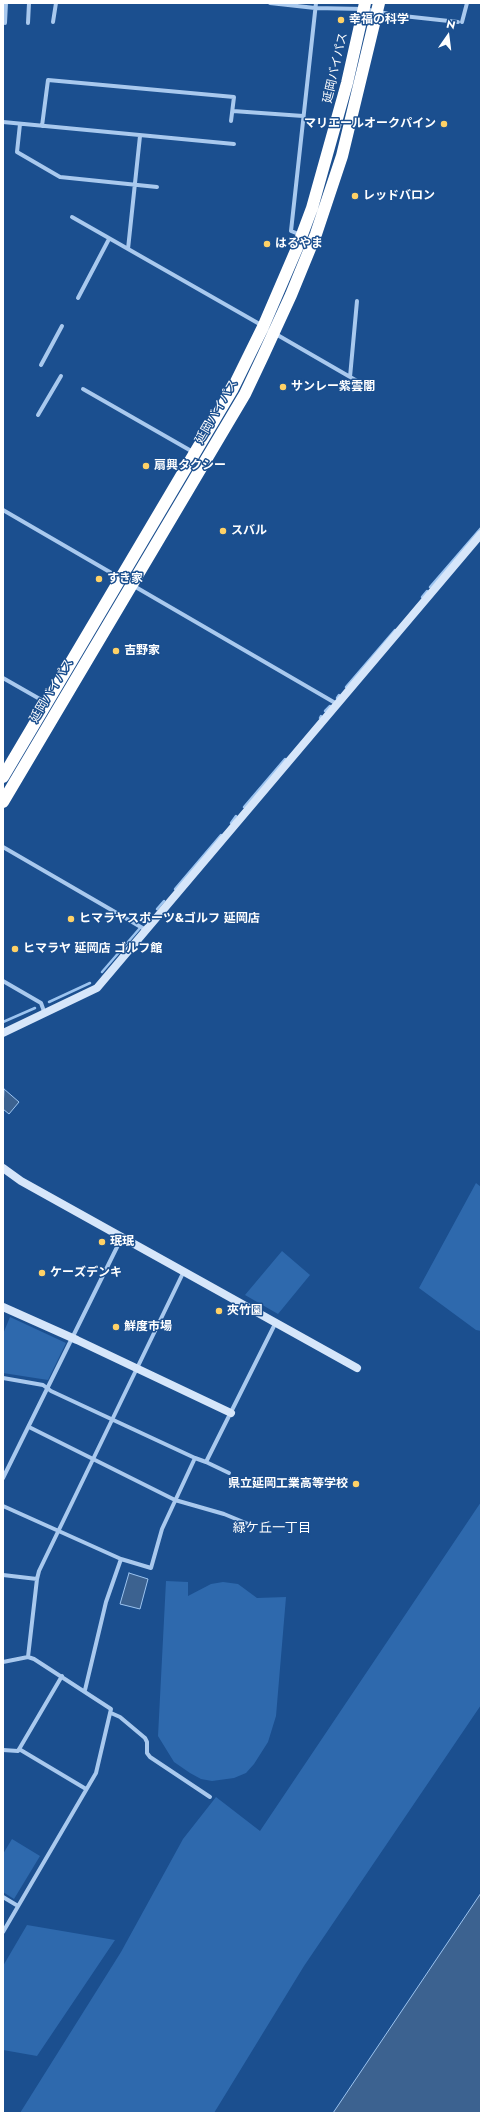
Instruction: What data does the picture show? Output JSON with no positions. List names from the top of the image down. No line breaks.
{"streets":{"highway":["延岡バイパス"]},"districts":["緑ケ丘一丁目"],"places":["幸福の科学","マリエールオークパイン","レッドバロン","はるやま","サンレー紫雲閣","扇興タクシー","スバル","すき家","吉野家","ヒマラヤスポーツ&ゴルフ 延岡店","ヒマラヤ 延岡店 ゴルフ館","珉珉","ケーズデンキ","夾竹園","鮮度市場","県立延岡工業高等学校"],"north":"top"}
